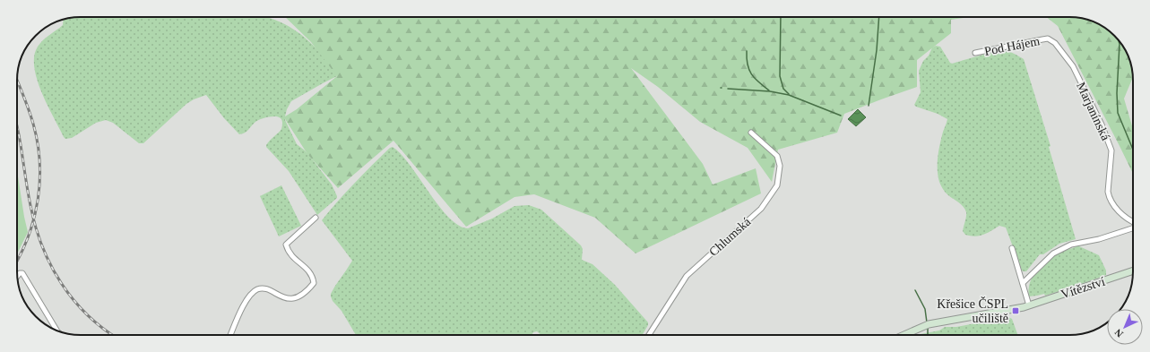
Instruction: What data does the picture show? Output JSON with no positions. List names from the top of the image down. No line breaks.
{"streets":{"main road":["Vítězství"],"street":["Pod Hájem","Marjanínská","Chlumská"]},"crossings":[["Pod Hájem","Marjanínská"]],"places":{"transit":["Křešice ČSPL učiliště"]},"north":"bottom left"}
